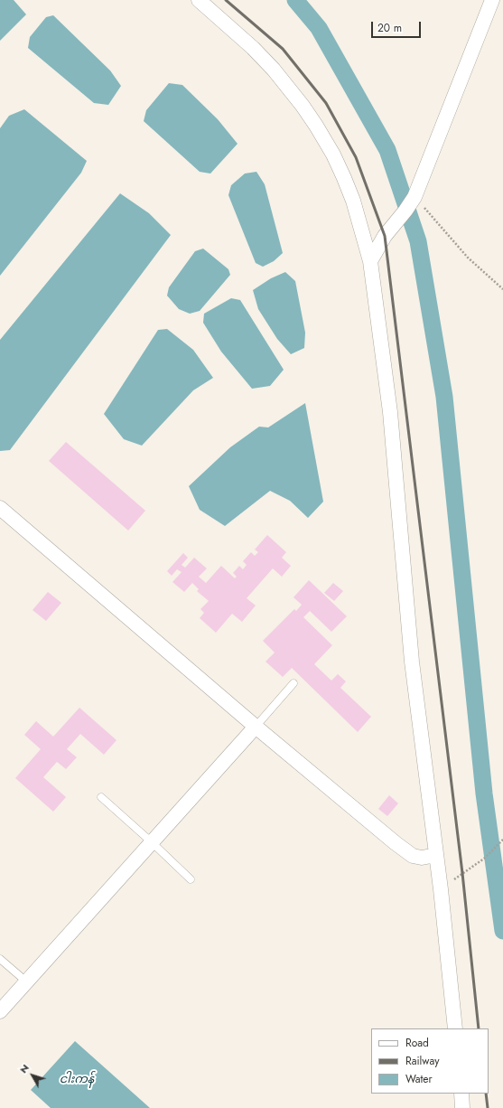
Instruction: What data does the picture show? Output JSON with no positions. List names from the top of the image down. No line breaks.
{"water":["ငါးကန်"],"legend":["Road","Railway","Water"],"scale_bar":"20 m","north":"top left"}
